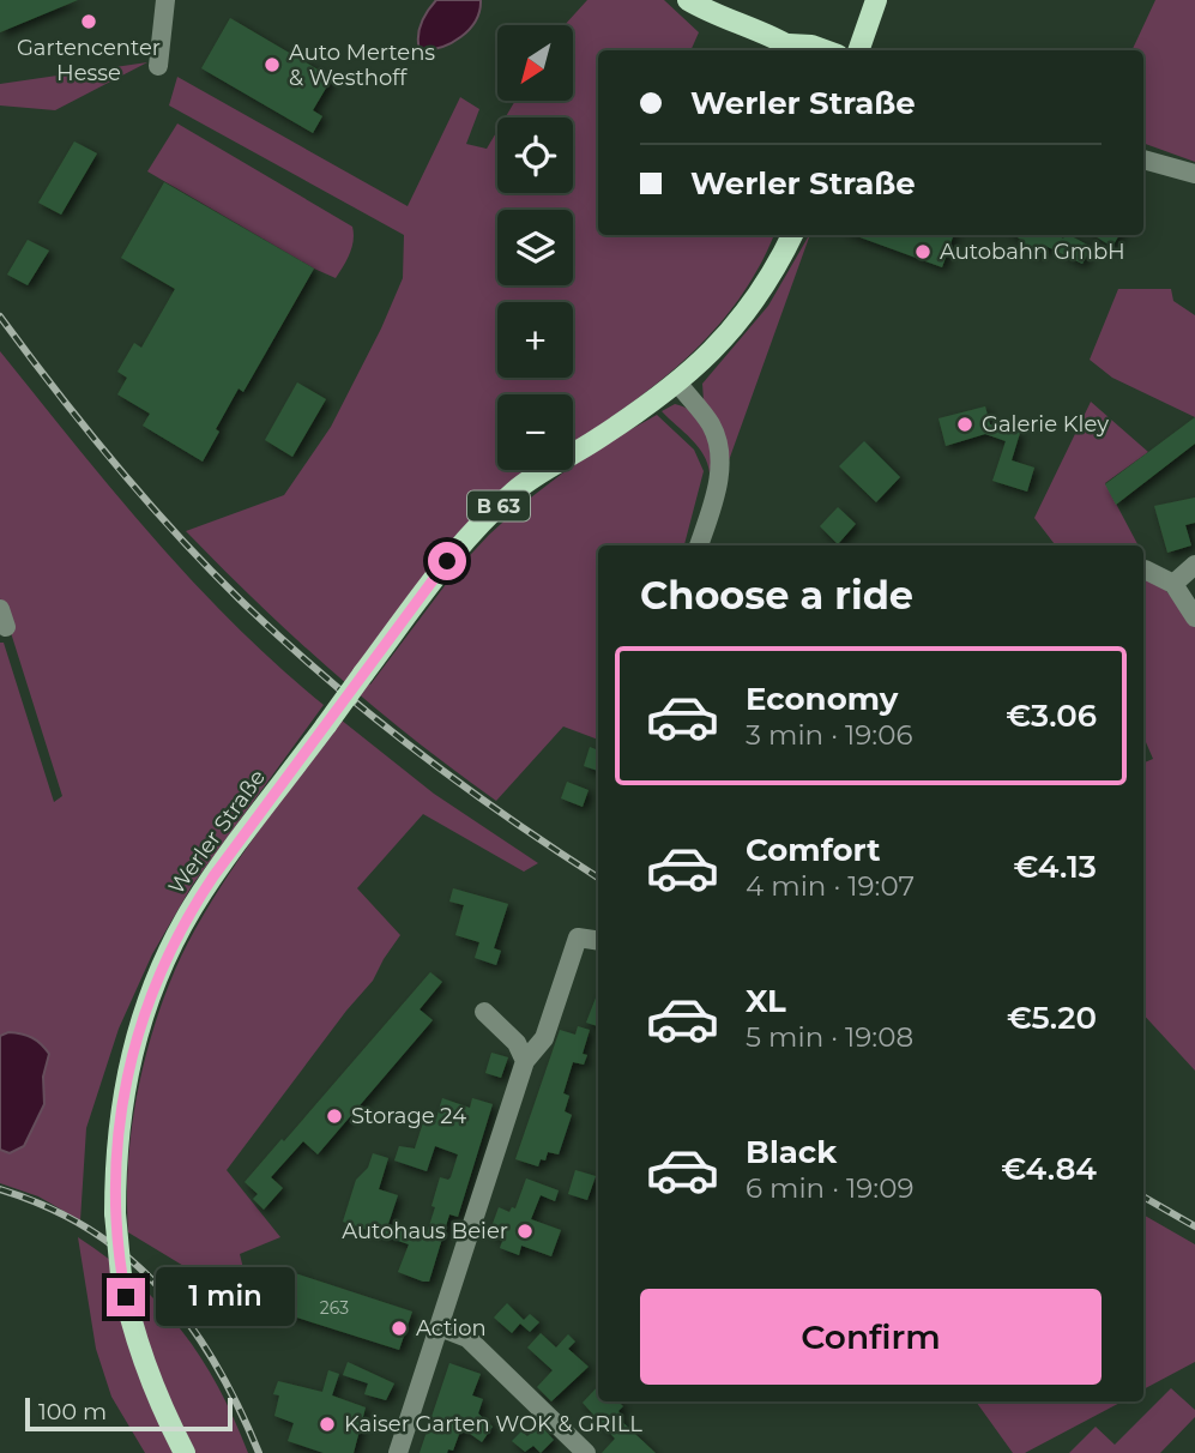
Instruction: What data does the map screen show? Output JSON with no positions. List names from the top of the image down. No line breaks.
{"streets":{"main road":["B 63","Werler Straße"]},"places":["Gartencenter Hesse","Auto Mertens & Westhoff","Autobahn GmbH","Galerie Kley","Storage 24","Autohaus Beier","Action","Kaiser Garten WOK & GRILL"],"house_numbers":["263"],"scale_bar":"100 m","north":"bottom left","page":{"map_buttons":["+","−"],"banner":["Werler Straße","Werler Straße"],"heading":"Choose a ride","list":[{"name":"Economy","note":"3 min · 19:06","value":"€3.06"},{"name":"Comfort","note":"4 min · 19:07","value":"€4.13"},{"name":"XL","note":"5 min · 19:08","value":"€5.20"},{"name":"Black","note":"6 min · 19:09","value":"€4.84"}],"bubble":"1 min","buttons":"Confirm","scale":"100 m"}}
